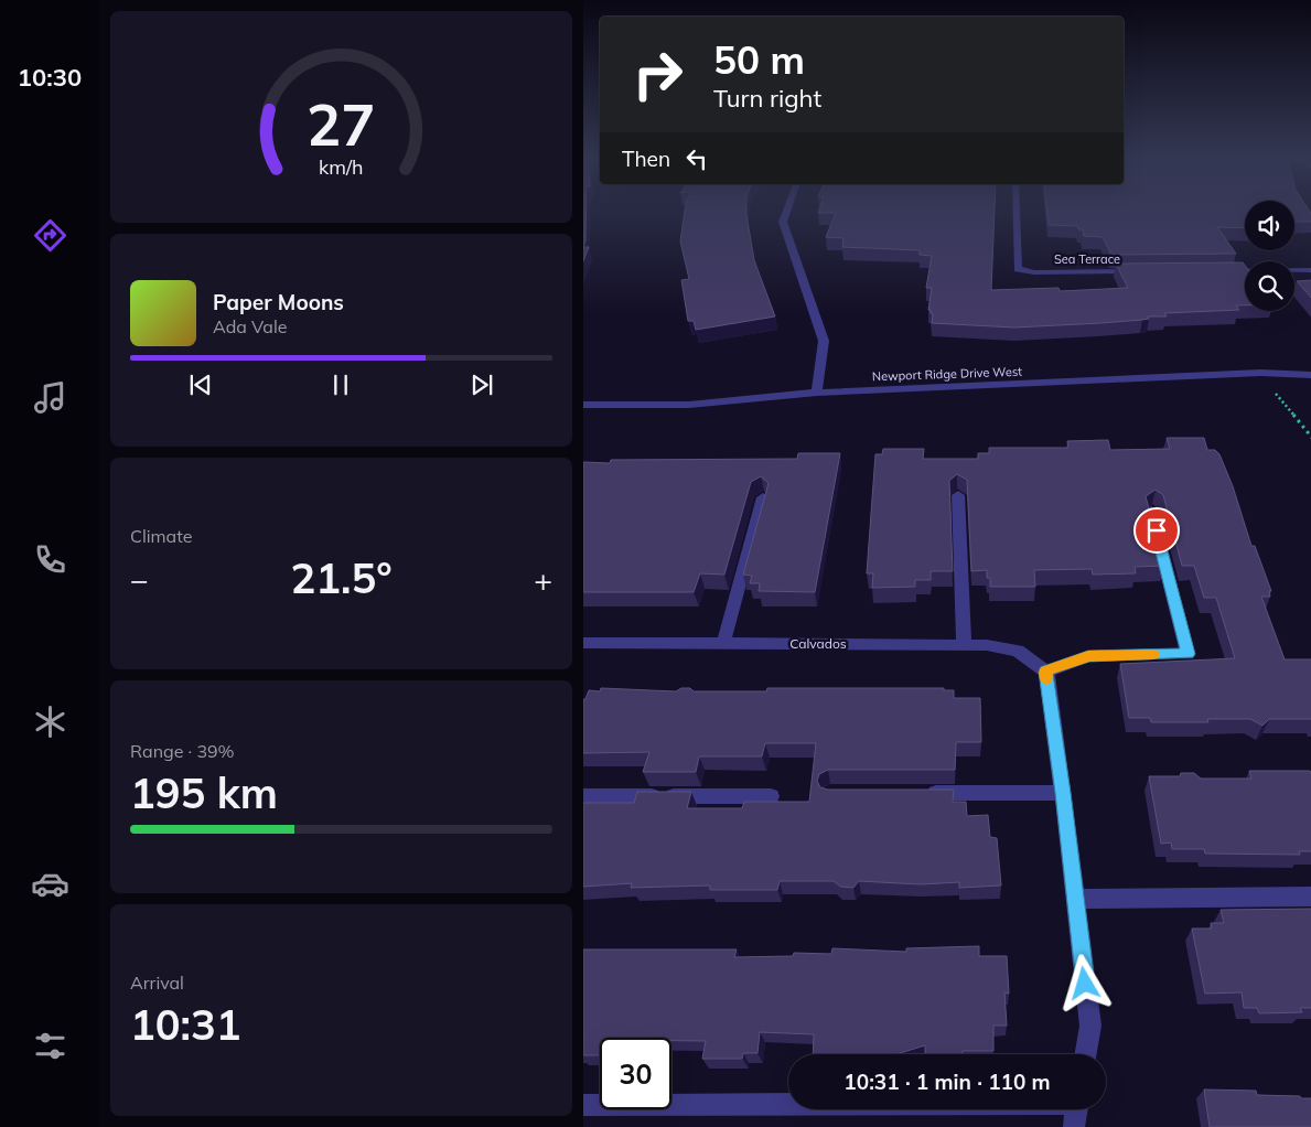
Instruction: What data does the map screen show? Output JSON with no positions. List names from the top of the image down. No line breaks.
{"streets":{"street":["Sea Terrace","Newport Ridge Drive West","Calvados"]},"page":{"tabs":"10:30","turn":["50 m","Turn right"],"then":"Then","song":["Paper Moons","Ada Vale"],"tile":["Climate",["Range · 39%","195 km"],["Arrival","10:31"]],"heat":["−","21.5°","+"],"limit":"30","trip":"10:31 · 1 min · 110 m","gauge":["27","km/h"]}}
